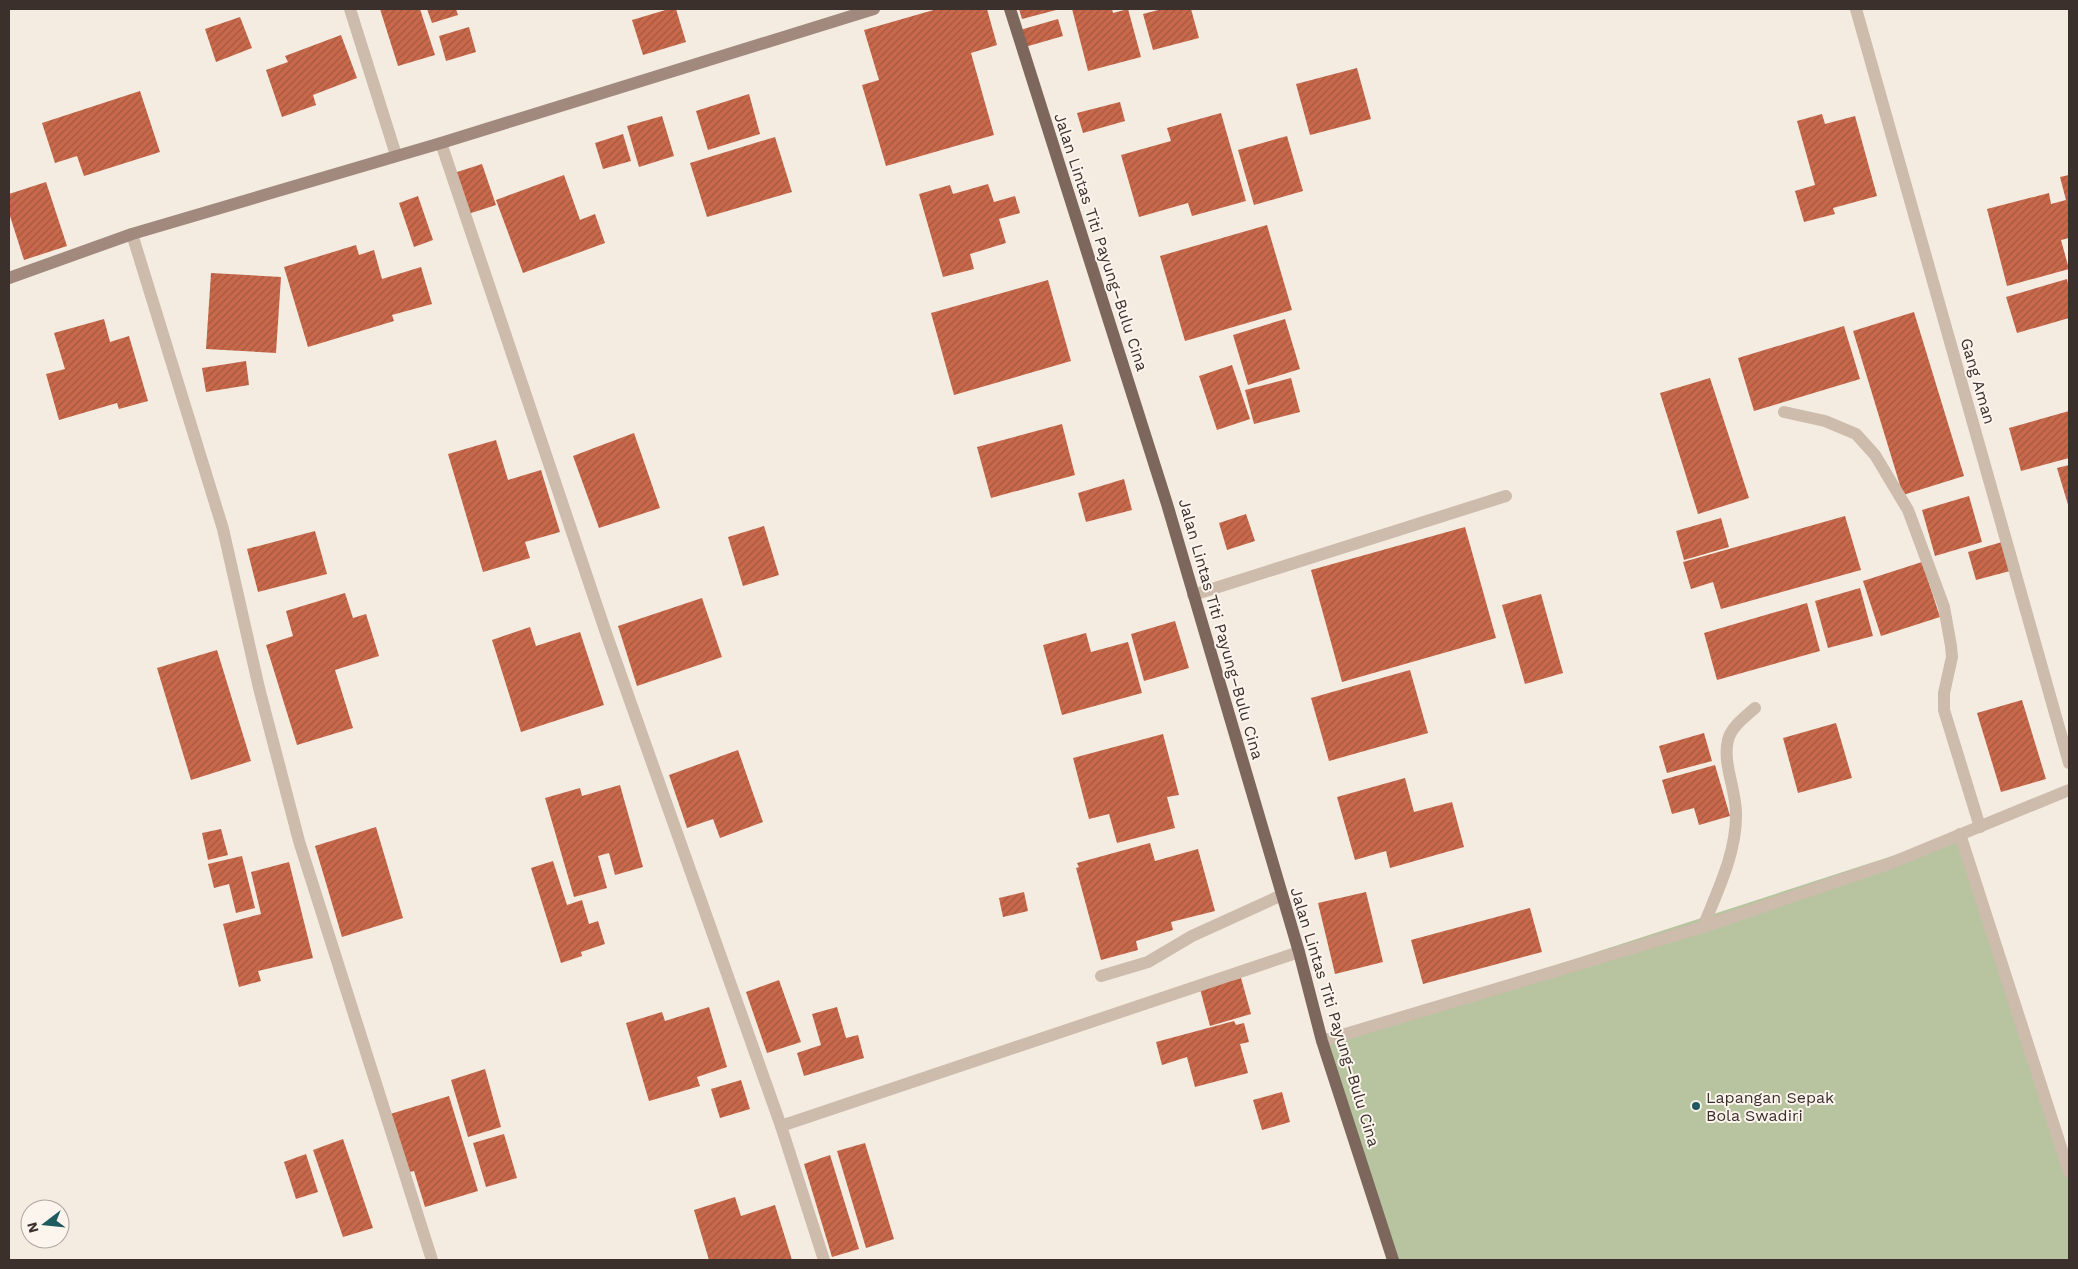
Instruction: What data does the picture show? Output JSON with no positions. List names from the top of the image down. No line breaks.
{"streets":{"main road":["Jalan Lintas Titi Payung–Bulu Cina"],"street":["Gang Aman"]},"places":["Lapangan Sepak Bola Swadiri"],"north":"left"}
